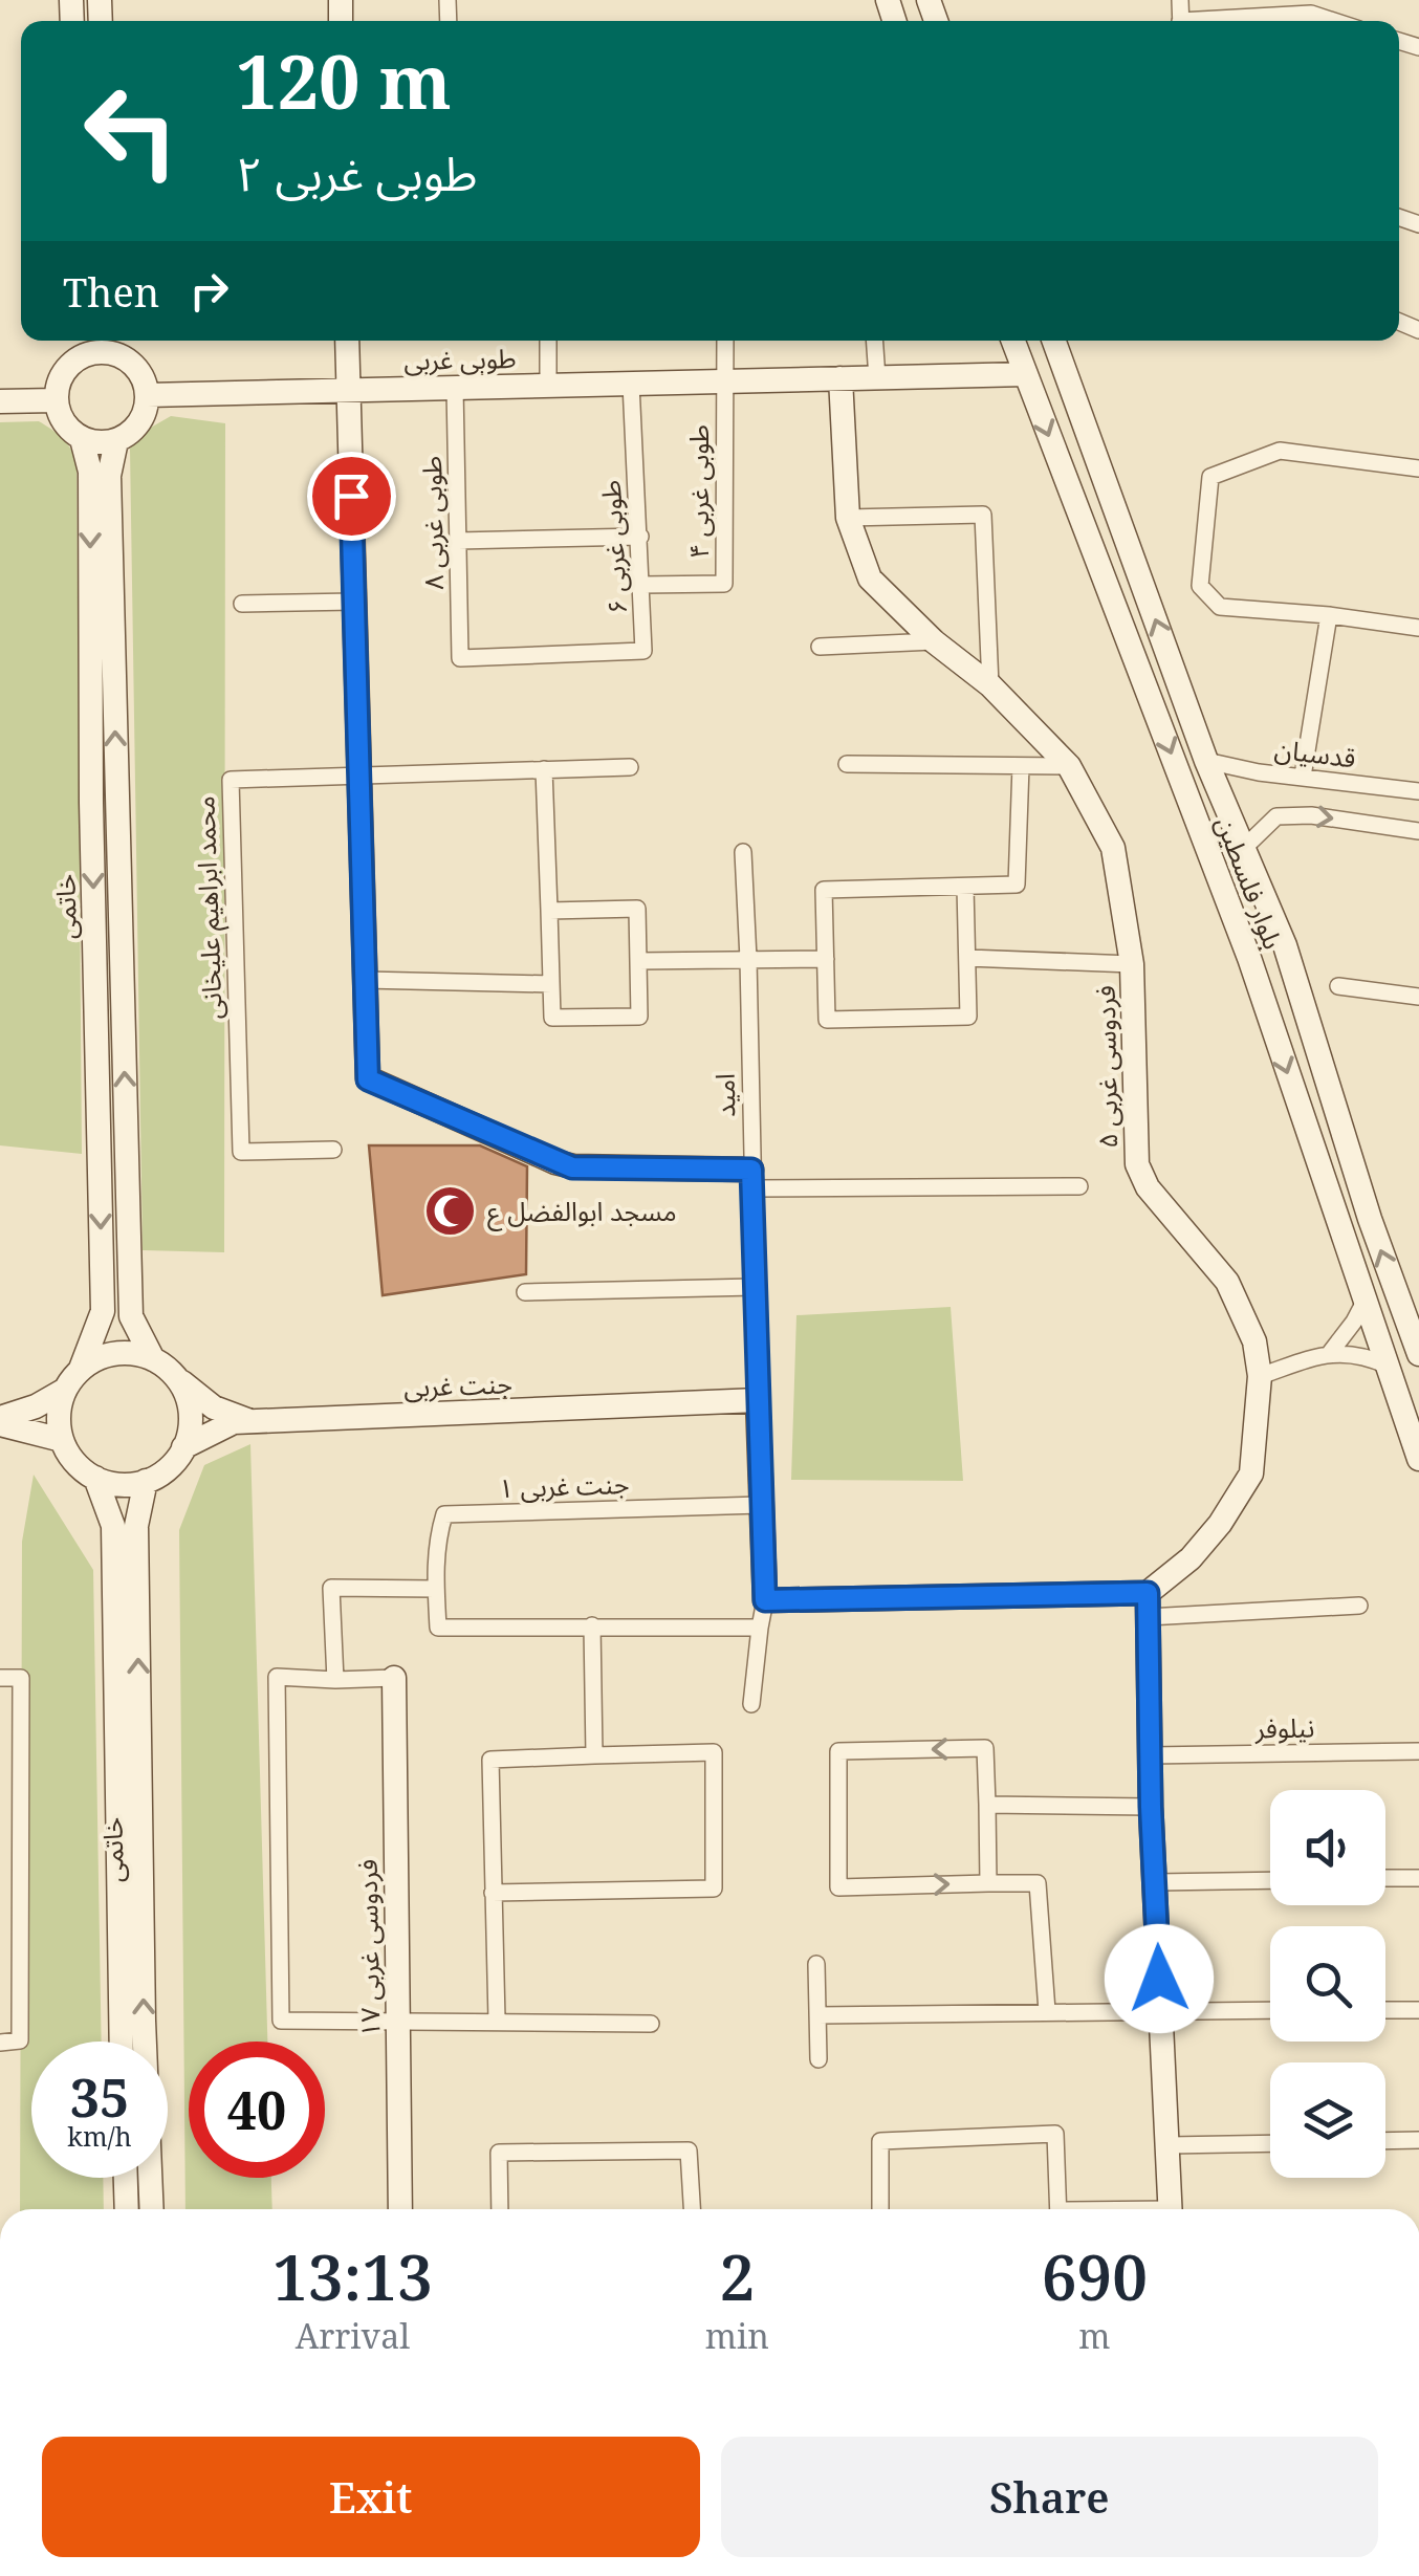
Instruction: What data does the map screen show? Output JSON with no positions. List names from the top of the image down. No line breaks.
{"streets":{"main road":["طوبی غربی","بلوار فلسطین","خاتمی","فردوسی غربی ۵","جنت غربی","فردوسی غربی ۱۷"],"street":["طوبی غربی ۴","طوبی غربی ۸","طوبی غربی ۶","قدسیان","محمد ابراهیم علیخانی","امید","جنت غربی ۱","نیلوفر"]},"crossings":[["طوبی غربی","طوبی غربی ۴"],["طوبی غربی","طوبی غربی ۸"],["طوبی غربی","طوبی غربی ۶"],["طوبی غربی","بلوار فلسطین"],["طوبی غربی","خاتمی"],["طوبی غربی","فردوسی غربی ۵"],["طوبی غربی ۴","طوبی غربی ۶"],["طوبی غربی ۸","طوبی غربی ۶"],["قدسیان","بلوار فلسطین"],["خاتمی","جنت غربی"],["امید","جنت غربی"]],"places":{"mosque":["مسجد ابوالفضل ع"]},"page":{"turn":["120 m","طوبی غربی ۲"],"then":"Then","speed":"35 km/h","limit":"40","eta":["13:13","Arrival","2","min","690","m"],"buttons":["Exit","Share"]}}
